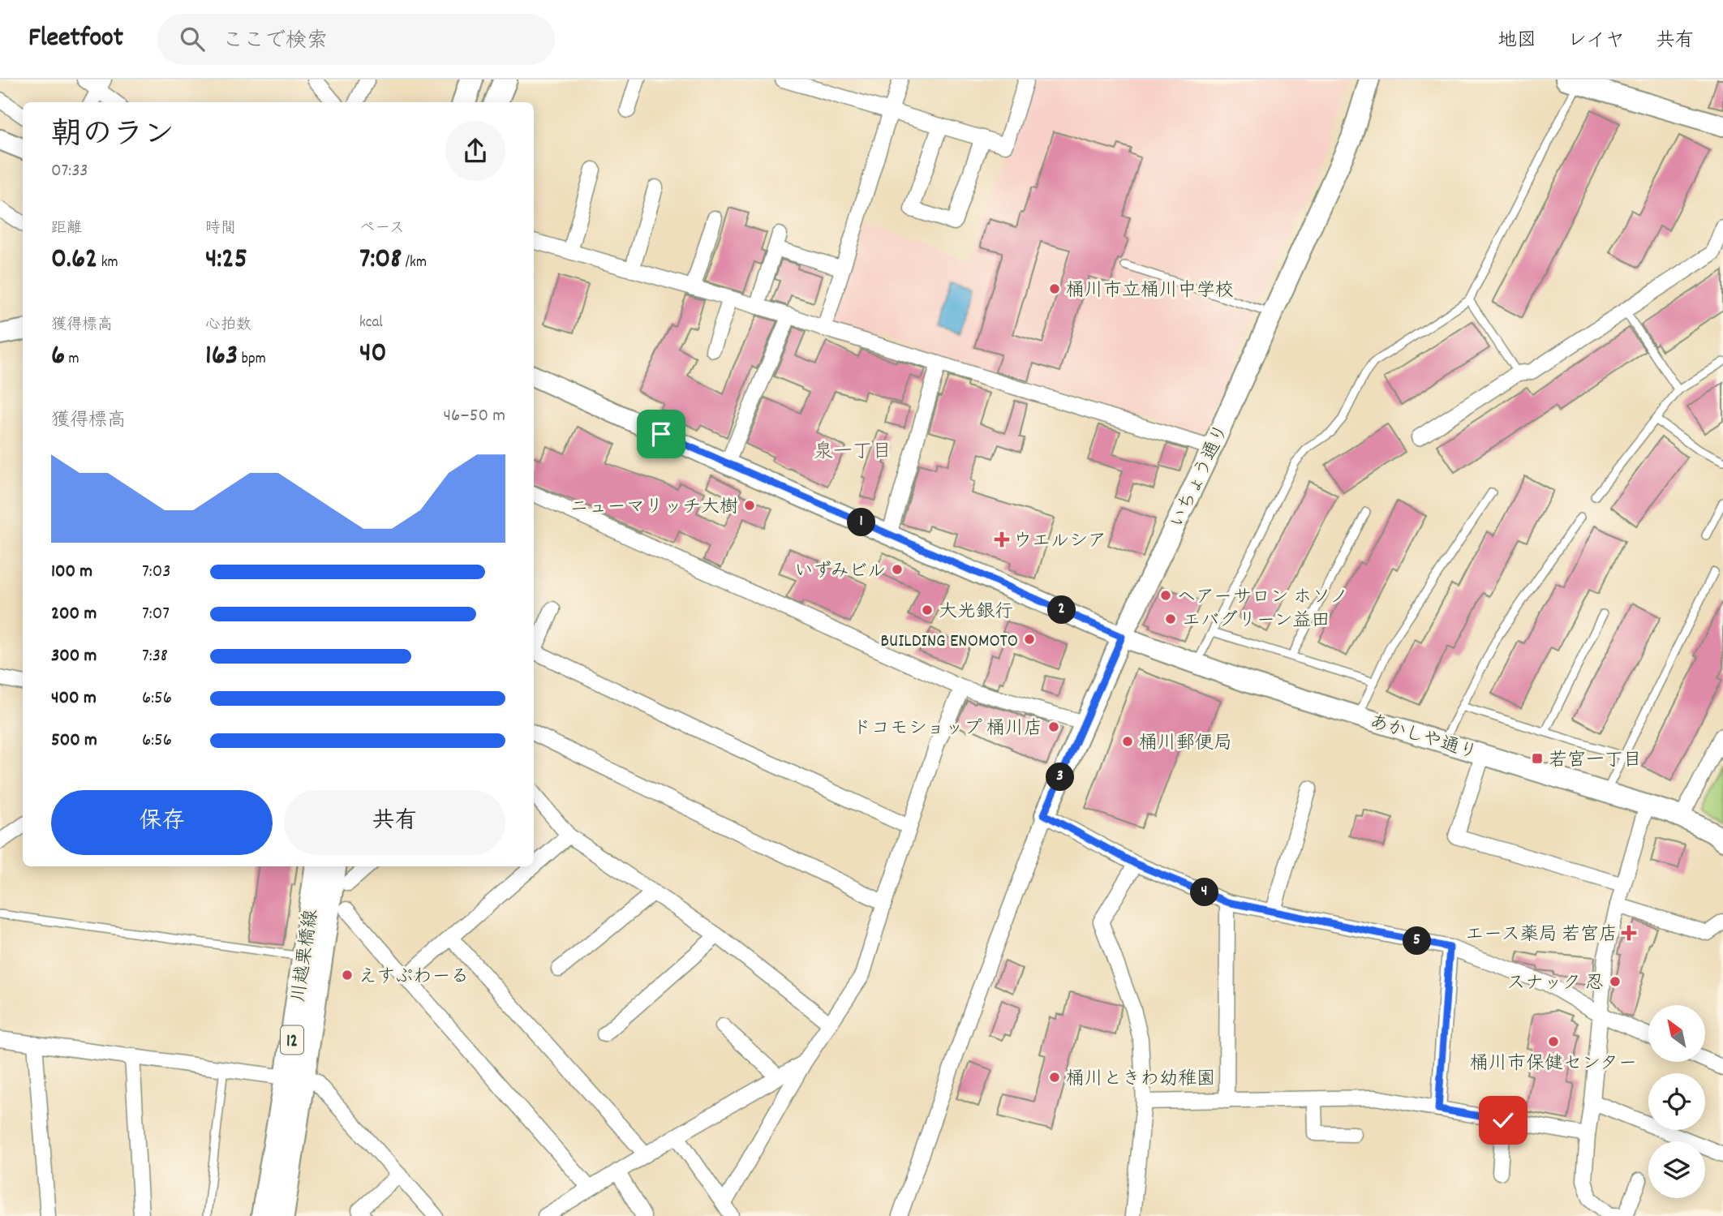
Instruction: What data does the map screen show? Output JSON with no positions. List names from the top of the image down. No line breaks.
{"streets":{"main road":["川越栗橋線","12"],"street":["いちょう通り","あかしや通り"]},"crossings":[["いちょう通り","あかしや通り"]],"districts":["泉一丁目"],"places":{"other":["桶川市立桶川中学校","ニューマリッチ大樹","いずみビル","ヘアーサロン ホソノ","大光銀行","エバグリーン益田","BUILDING ENOMOTO","ドコモショップ 桶川店","桶川郵便局","えすぷわーる","スナック 忍","桶川市保健センター","桶川ときわ幼稚園"],"health":["ウエルシア","エース薬局 若宮店"],"transit":["若宮一丁目"]},"north":"top left","page":{"header":"Fleetfoot","search":"ここで検索","nav":["地図","レイヤ","共有"],"heading":["朝のラン","07:33"],"stats":[["距離","0.62 km"],["時間","4:25"],["ペース","7:08 /km"],["獲得標高","6 m"],["心拍数","163 bpm"],["kcal","40"]],"chart":["獲得標高","46–50 m"],"pins":["1","2","3","4","5"],"list":[{"name":"100 m","note":"7:03"},{"name":"200 m","note":"7:07"},{"name":"300 m","note":"7:38"},{"name":"400 m","note":"6:56"},{"name":"500 m","note":"6:56"}],"buttons":["保存","共有"]}}
